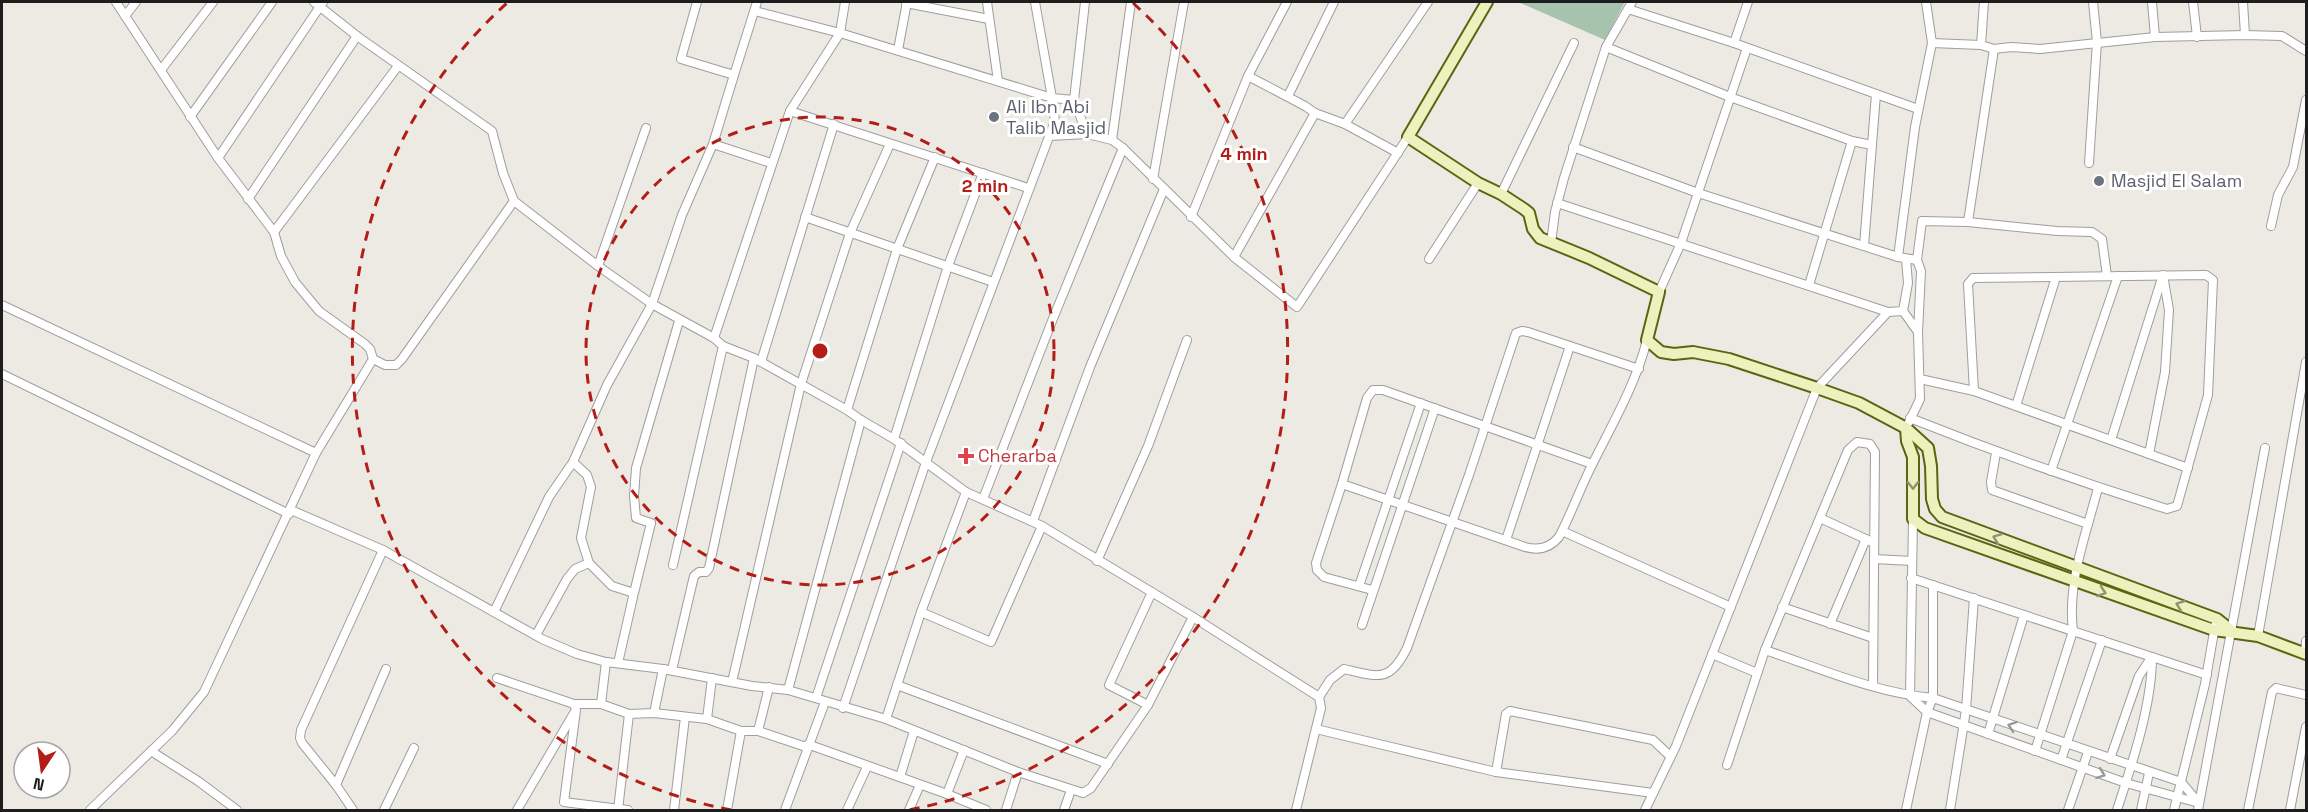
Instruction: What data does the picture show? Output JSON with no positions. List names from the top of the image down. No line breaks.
{"places":{"other":["Ali Ibn Abi Talib Masjid","Masjid El Salam"],"health":["Cherarba"]},"north":"bottom","rings":["4 min","2 min"]}
